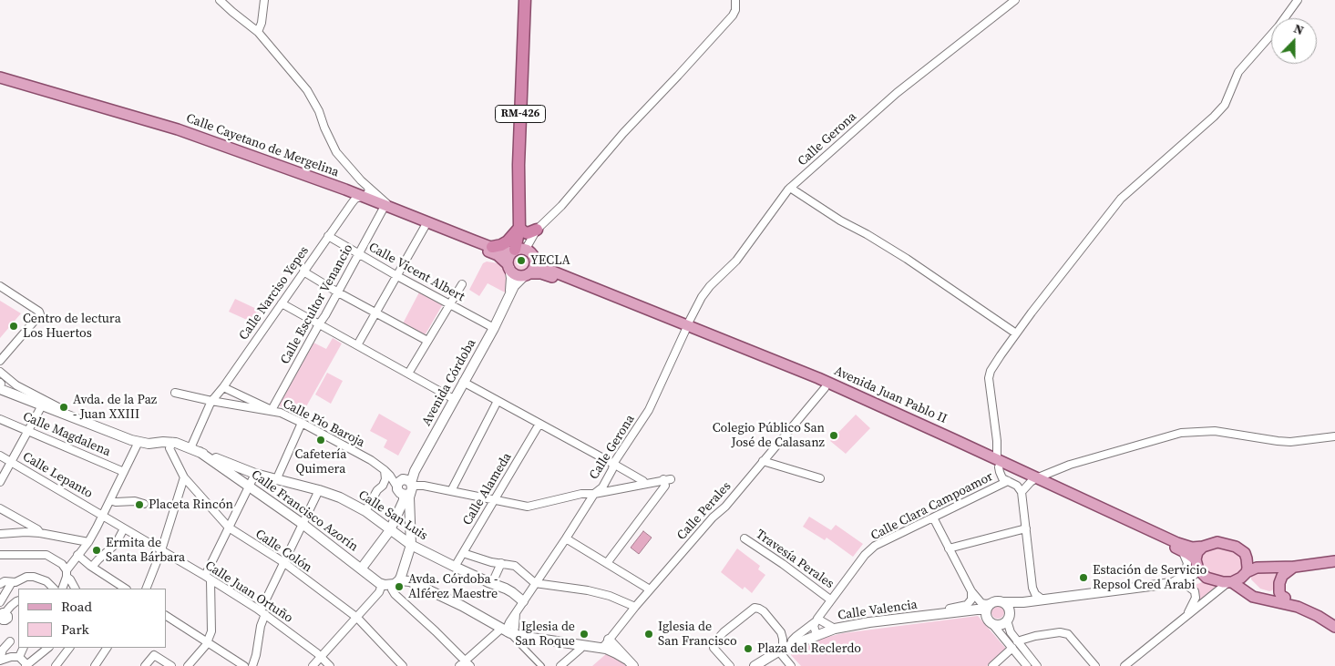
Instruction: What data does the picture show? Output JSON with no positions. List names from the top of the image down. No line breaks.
{"streets":{"highway":["RM-426"],"main road":["Calle Cayetano de Mergelina","Avenida Córdoba","Avenida Juan Pablo II","Calle Francisco Azorín","Calle San Luis","Calle Valencia"],"street":["Calle Gerona","Calle Vicent Albert","Calle Narciso Yepes","Calle Escultor Venancio","Calle Pío Baroja","Calle Magdalena","Calle Lepanto","Calle Alameda","Calle Clara Campoamor","Calle Perales","Calle Colón","Travesía Perales","Calle Juan Ortuño"]},"crossings":[["RM-426","Calle Cayetano de Mergelina"],["Calle Gerona","Avenida Juan Pablo II"],["Calle Gerona","Calle San Luis"],["Calle Cayetano de Mergelina","Calle Narciso Yepes"],["Calle Cayetano de Mergelina","Calle Escultor Venancio"],["Calle Cayetano de Mergelina","Avenida Córdoba"],["Calle Cayetano de Mergelina","Avenida Juan Pablo II"],["Calle Vicent Albert","Calle Narciso Yepes"],["Calle Vicent Albert","Calle Escultor Venancio"],["Calle Vicent Albert","Avenida Córdoba"],["Calle Narciso Yepes","Calle Pío Baroja"],["Calle Narciso Yepes","Calle Francisco Azorín"],["Calle Narciso Yepes","Calle San Luis"],["Calle Escultor Venancio","Calle Pío Baroja"],["Avenida Córdoba","Calle Francisco Azorín"],["Avenida Córdoba","Calle San Luis"],["Avenida Juan Pablo II","Calle Perales"],["Calle Lepanto","Calle Juan Ortuño"],["Calle Alameda","Calle San Luis"],["Calle Clara Campoamor","Travesía Perales"],["Calle Clara Campoamor","Calle Valencia"],["Calle Francisco Azorín","Calle San Luis"]],"places":["YECLA","Centro de lectura Los Huertos","Avda. de la Paz - Juan XXIII","Colegio Público San José de Calasanz","Cafetería Quimera","Placeta Rincón","Ermita de Santa Bárbara","Estación de Servicio Repsol Cred Arabi","Avda. Córdoba - Alférez Maestre","Iglesia de San Roque","Iglesia de San Francisco","Plaza del Reclerdo"],"legend":["Road","Park"],"north":"top"}
